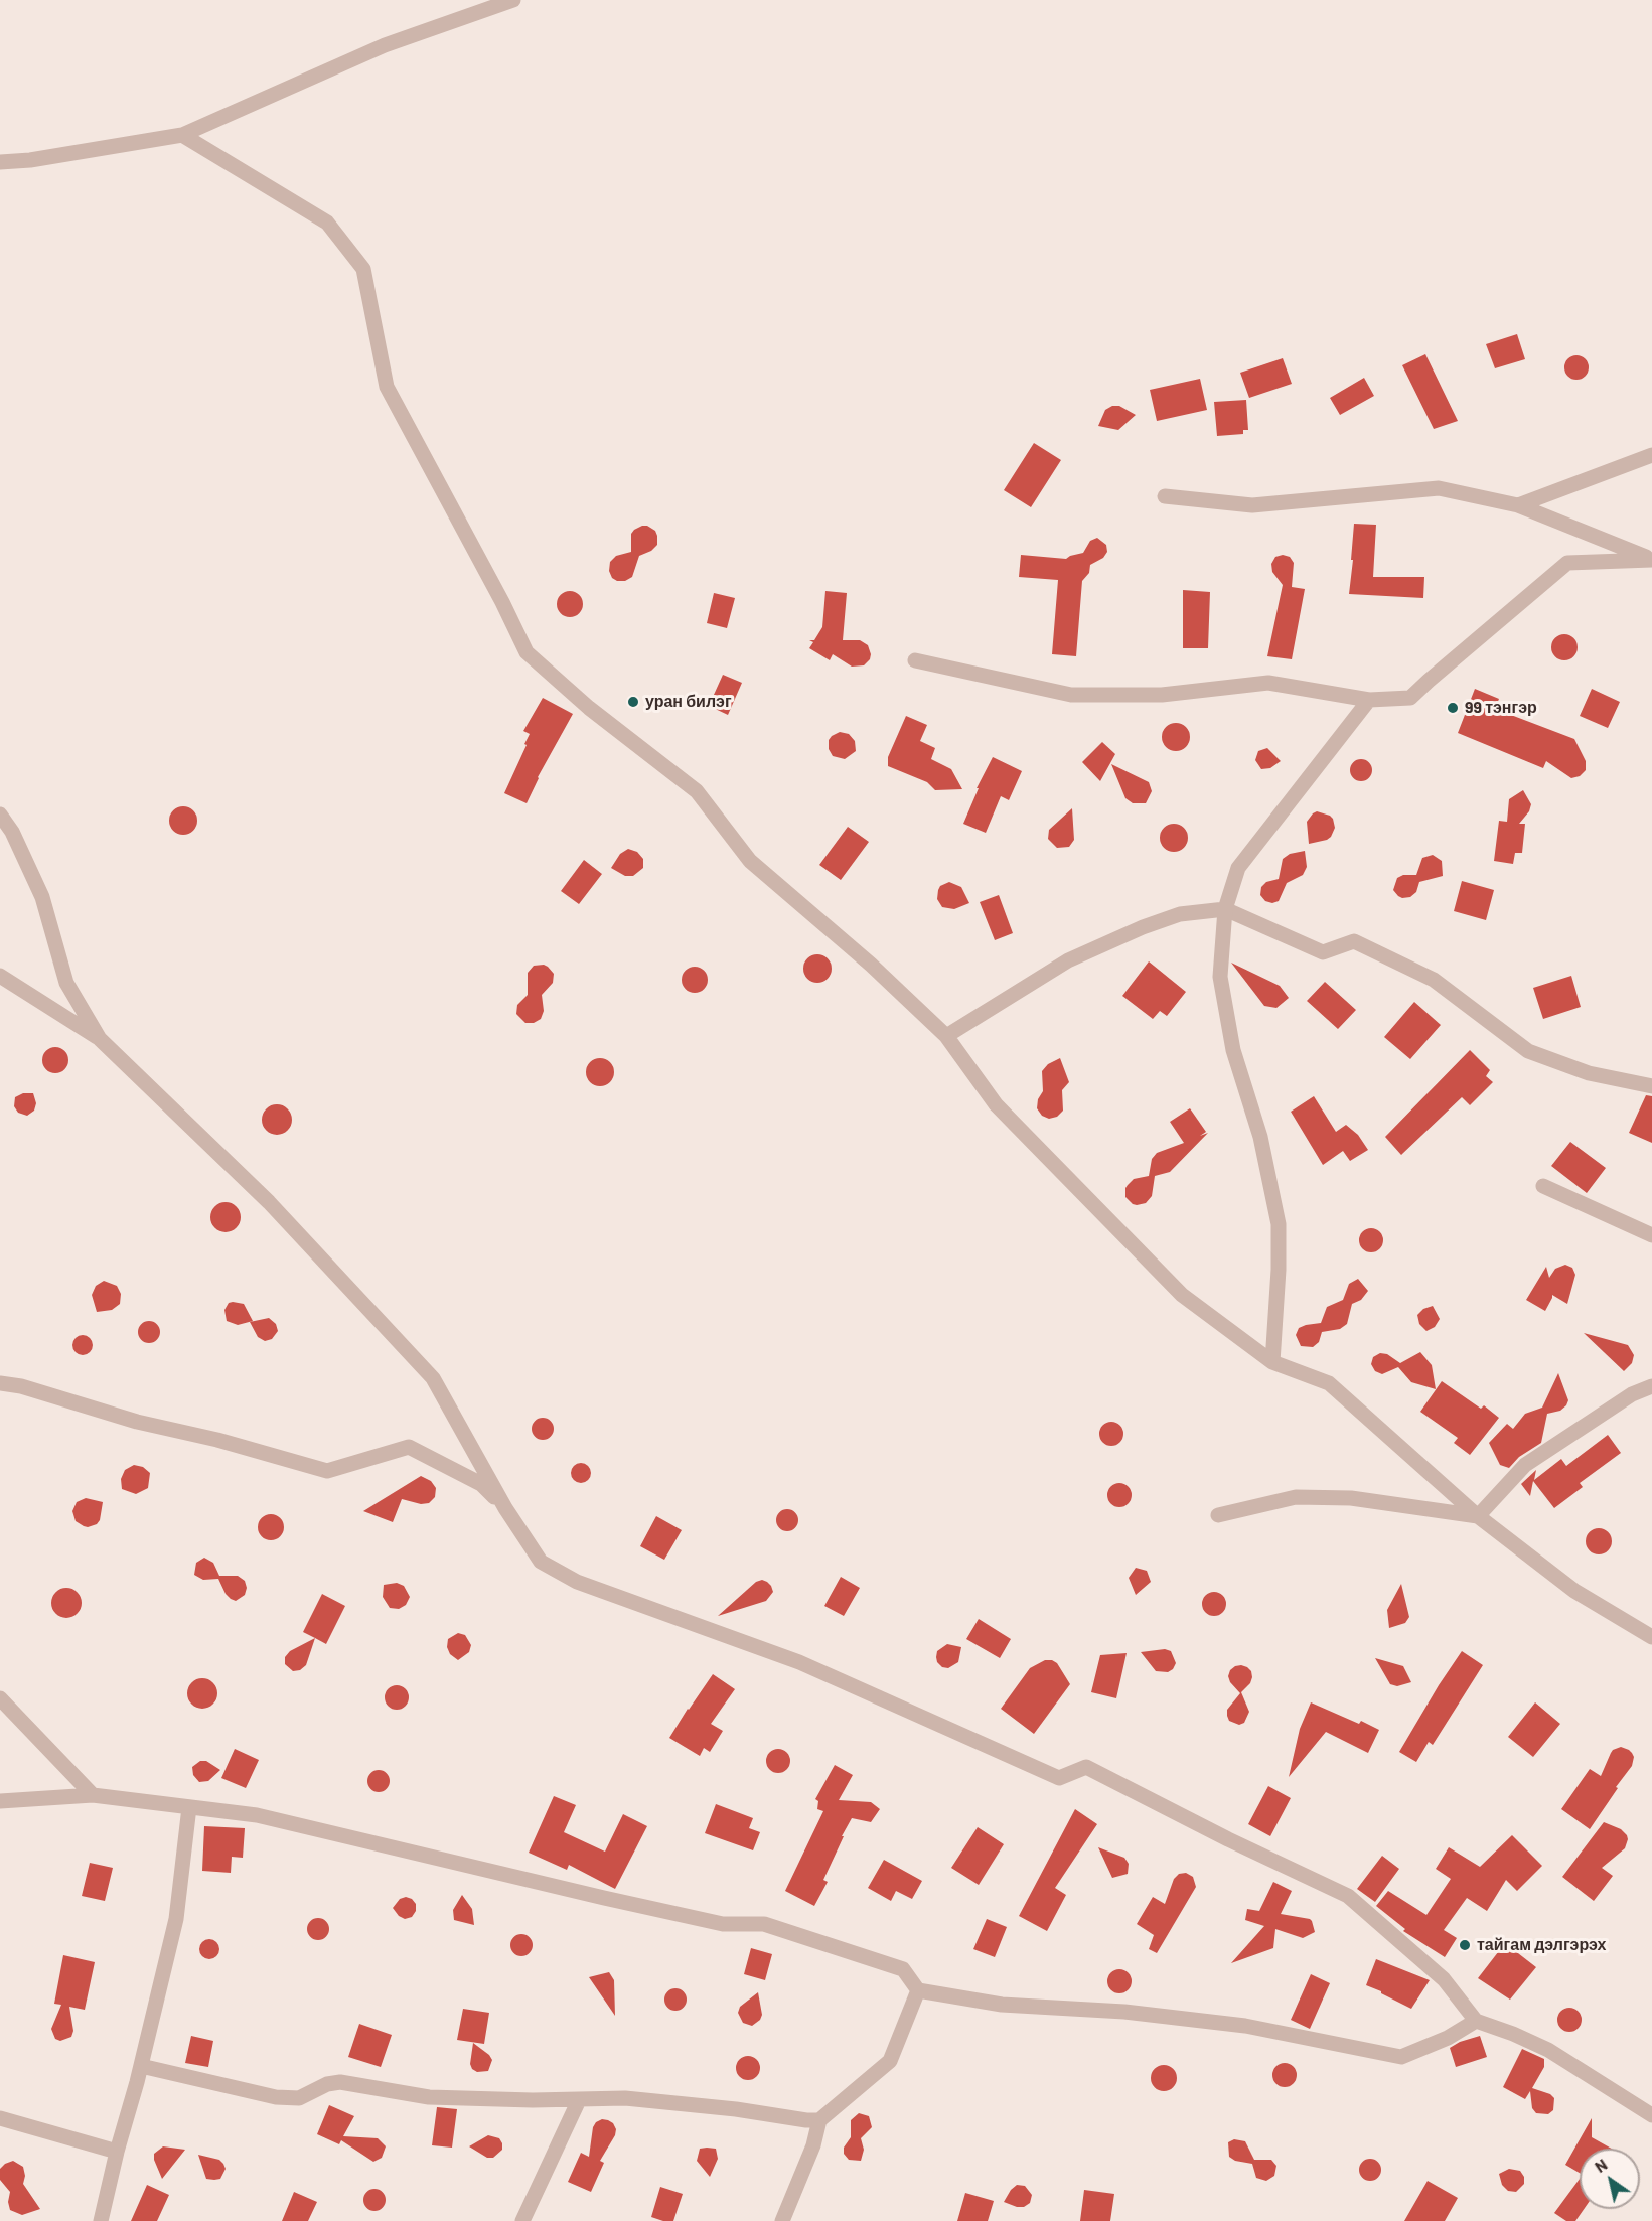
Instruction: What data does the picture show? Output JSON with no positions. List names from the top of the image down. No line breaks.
{"places":["уран билэг","99 тэнгэр","тайгам дэлгэрэх"],"north":"top left"}
